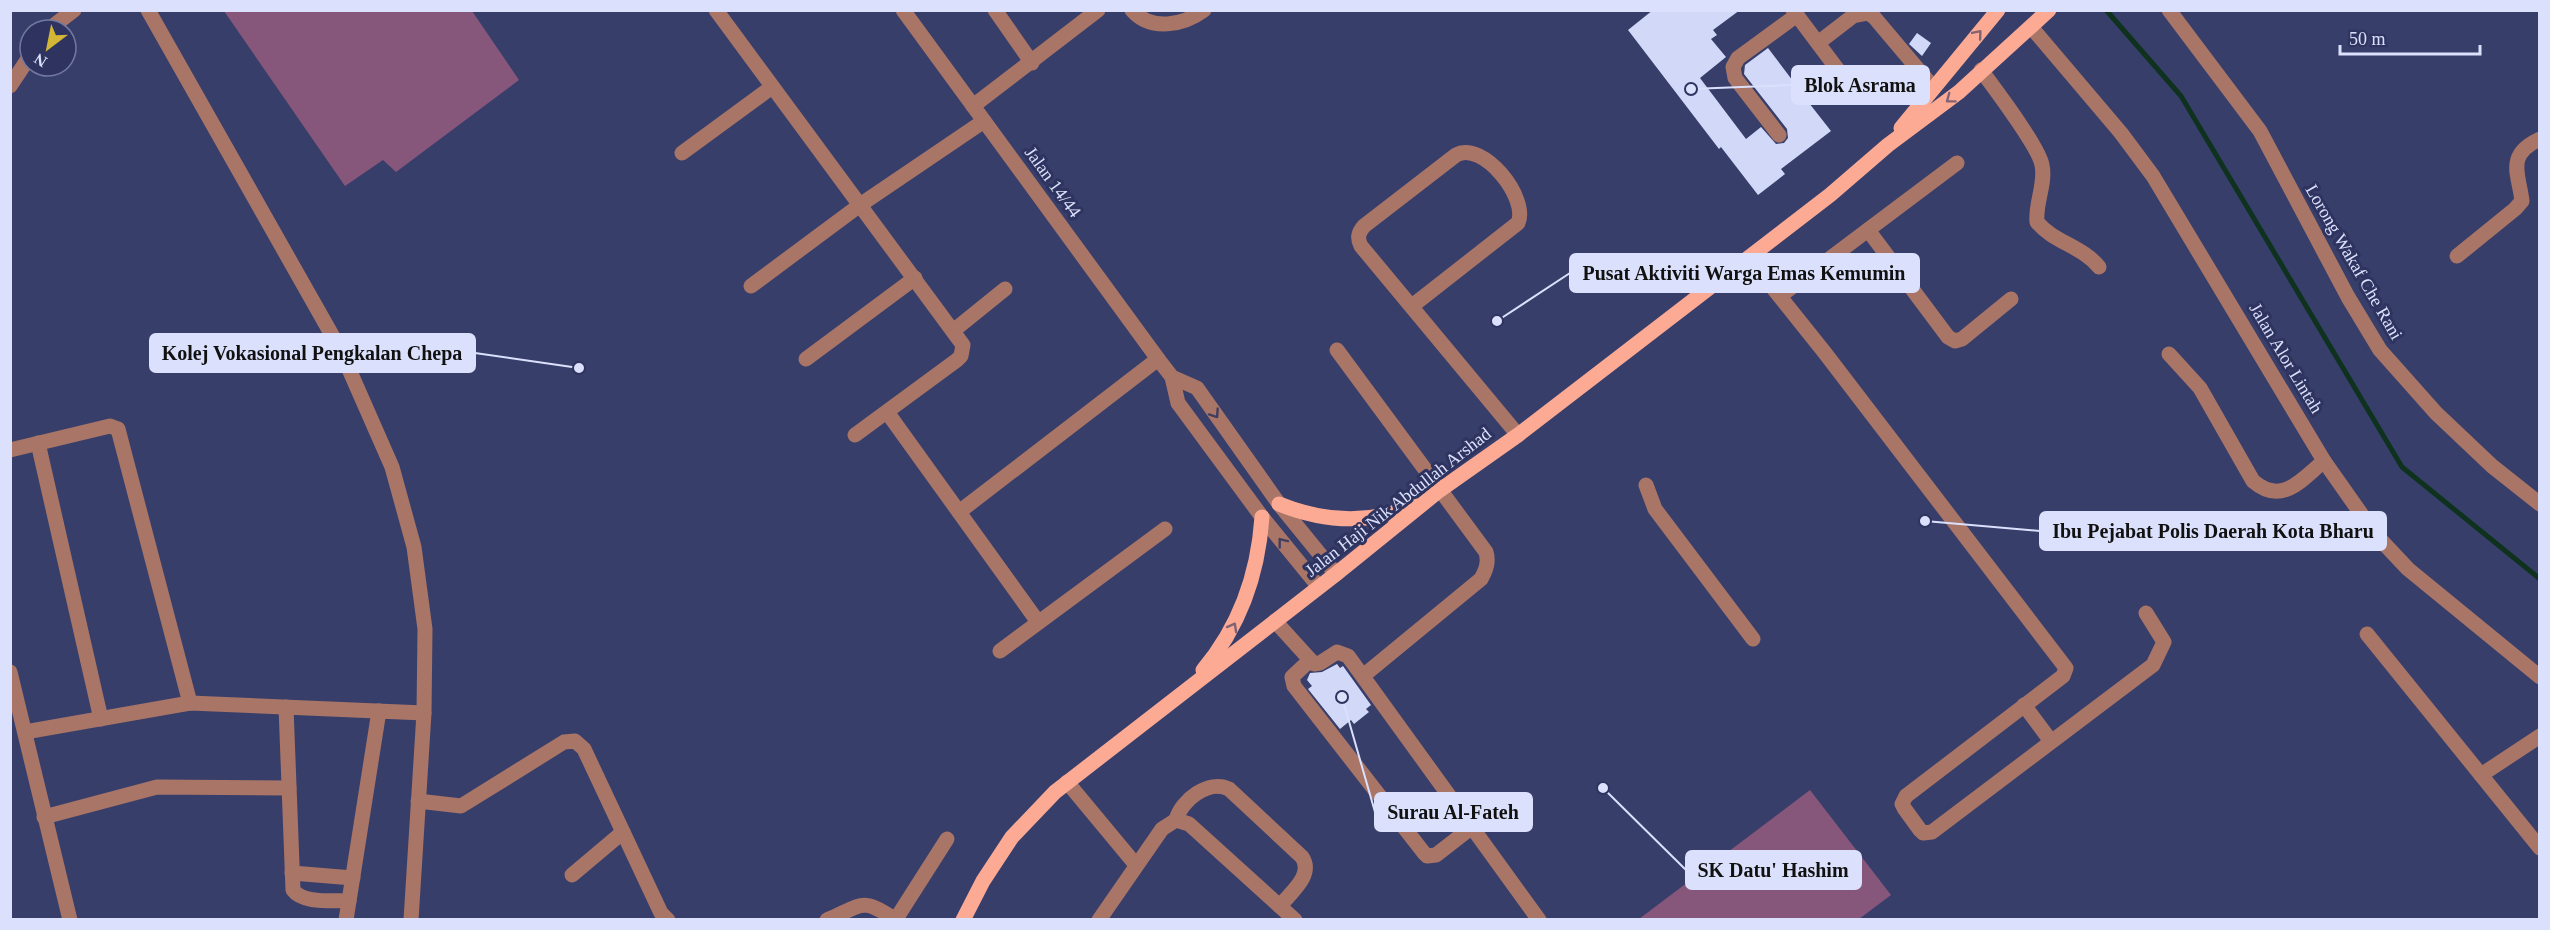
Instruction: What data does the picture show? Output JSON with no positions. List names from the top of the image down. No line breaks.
{"streets":{"main road":["Jalan Haji Nik Abdullah Arshad"],"street":["Jalan 14/44","Lorong Wakaf Che Rani","Jalan Alor Lintah"]},"crossings":[["Jalan 14/44","Jalan Haji Nik Abdullah Arshad"],["Jalan Alor Lintah","Jalan Haji Nik Abdullah Arshad"]],"places":["Blok Asrama","Pusat Aktiviti Warga Emas Kemumin","Kolej Vokasional Pengkalan Chepa","Ibu Pejabat Polis Daerah Kota Bharu","Surau Al-Fateh","SK Datu' Hashim"],"scale_bar":"50 m","north":"bottom left"}
